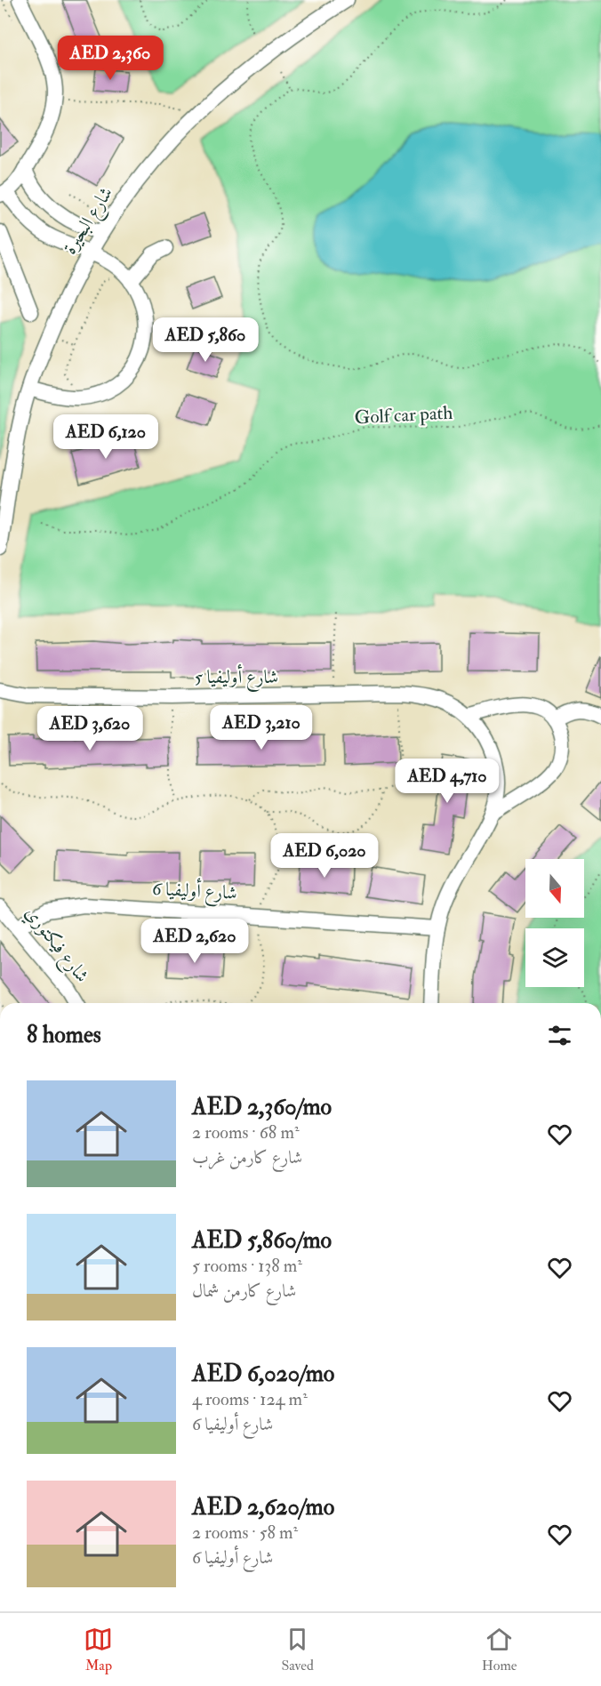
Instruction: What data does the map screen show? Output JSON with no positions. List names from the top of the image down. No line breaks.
{"streets":{"street":["شارع البحيرة","شارع أوليفيا 5","شارع أوليفيا 6","شارع فيكتوري"],"path":["Golf car path"]},"crossings":[["شارع أوليفيا 5","شارع أوليفيا 6"],["شارع أوليفيا 6","شارع فيكتوري"]],"north":"bottom","page":{"price":["AED 2,360","AED 5,860","AED 6,120","AED 3,210","AED 3,620","AED 4,710","AED 6,020","AED 2,620"],"heading":"8 homes","list":[{"name":"AED 2,360/mo","note":"2 rooms · 68 m² · شارع كارمن غرب"},{"name":"AED 5,860/mo","note":"5 rooms · 138 m² · شارع كارمن شمال"},{"name":"AED 6,020/mo","note":"4 rooms · 124 m² · شارع أوليفيا 6"},{"name":"AED 2,620/mo","note":"2 rooms · 58 m² · شارع أوليفيا 6"}],"tabs":["Map","Saved","Home"]}}
